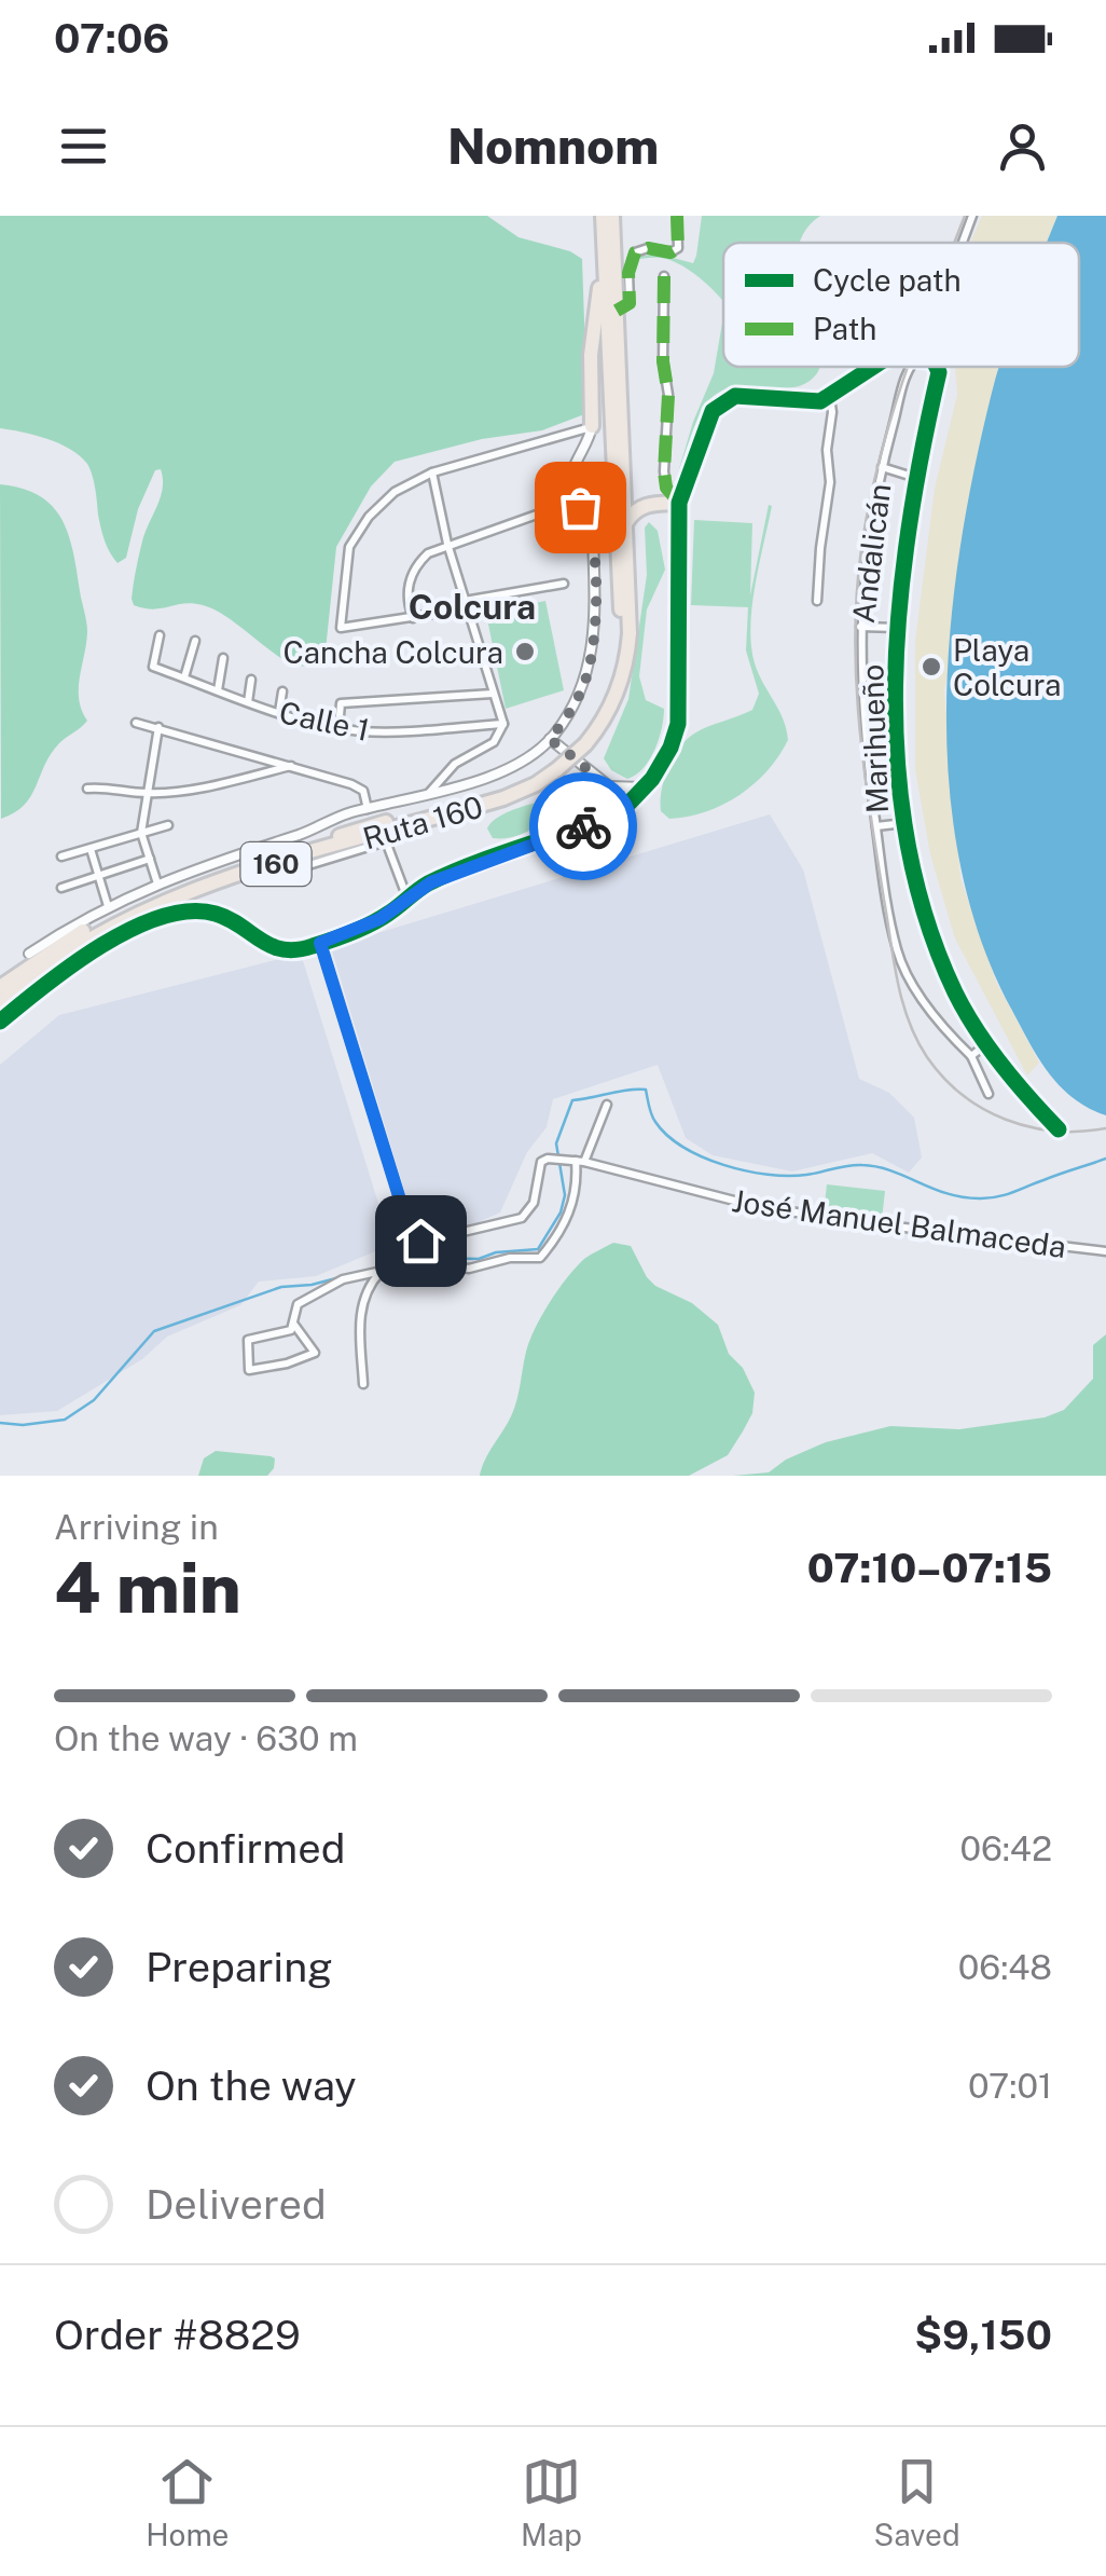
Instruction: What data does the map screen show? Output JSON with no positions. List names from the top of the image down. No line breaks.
{"streets":{"highway":["Ruta 160","160"],"street":["Andalicán","Calle 1","Marihueño","José Manuel Balmaceda"]},"districts":["Colcura"],"places":["Cancha Colcura","Playa Colcura"],"legend":["Cycle path","Path"],"page":{"status":"07:06","header":"Nomnom","heading":["4 min","Arriving in","07:10–07:15"],"panel":["Order #8829","$9,150"],"bar":"On the way · 630 m","list":[["Confirmed","06:42"],["Preparing","06:48"],["On the way","07:01"],"Delivered"],"tabs":["Home","Map","Saved"]}}
